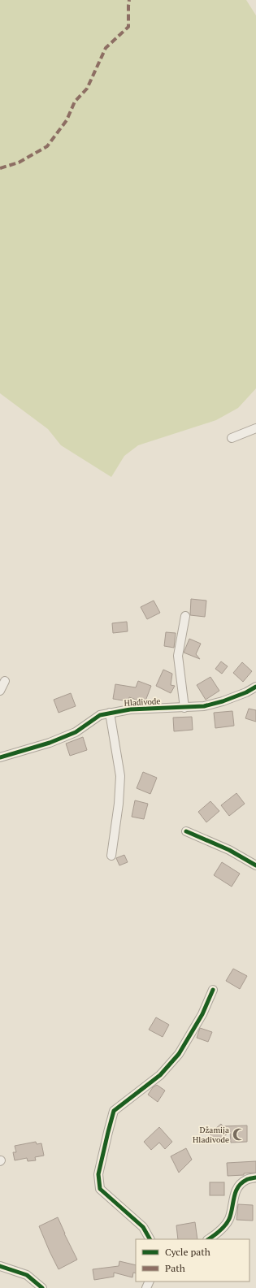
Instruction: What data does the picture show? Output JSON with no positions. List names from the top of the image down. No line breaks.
{"streets":{"street":["Hladivode"]},"places":{"mosque":["Džamija Hladivode"]},"legend":["Cycle path","Path"]}
